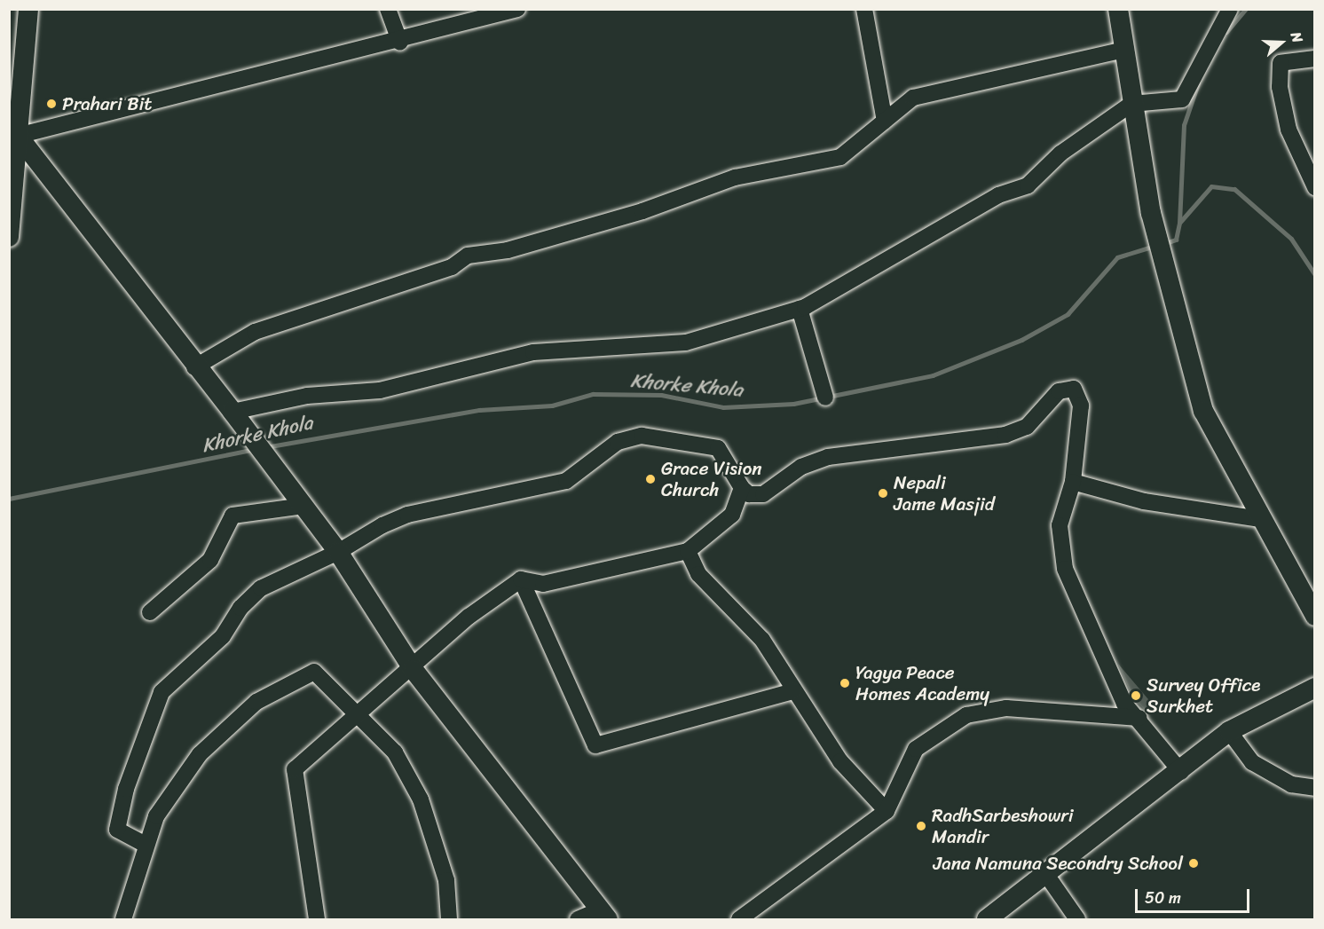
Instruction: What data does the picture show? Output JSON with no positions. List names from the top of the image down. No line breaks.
{"water":["Khorke Khola"],"places":["Prahari Bit","Grace Vision Church","Nepali Jame Masjid","Yagya Peace Homes Academy","Survey Office Surkhet","RadhSarbeshowri Mandir","Jana Namuna Secondry School"],"scale_bar":"50 m","north":"right"}
